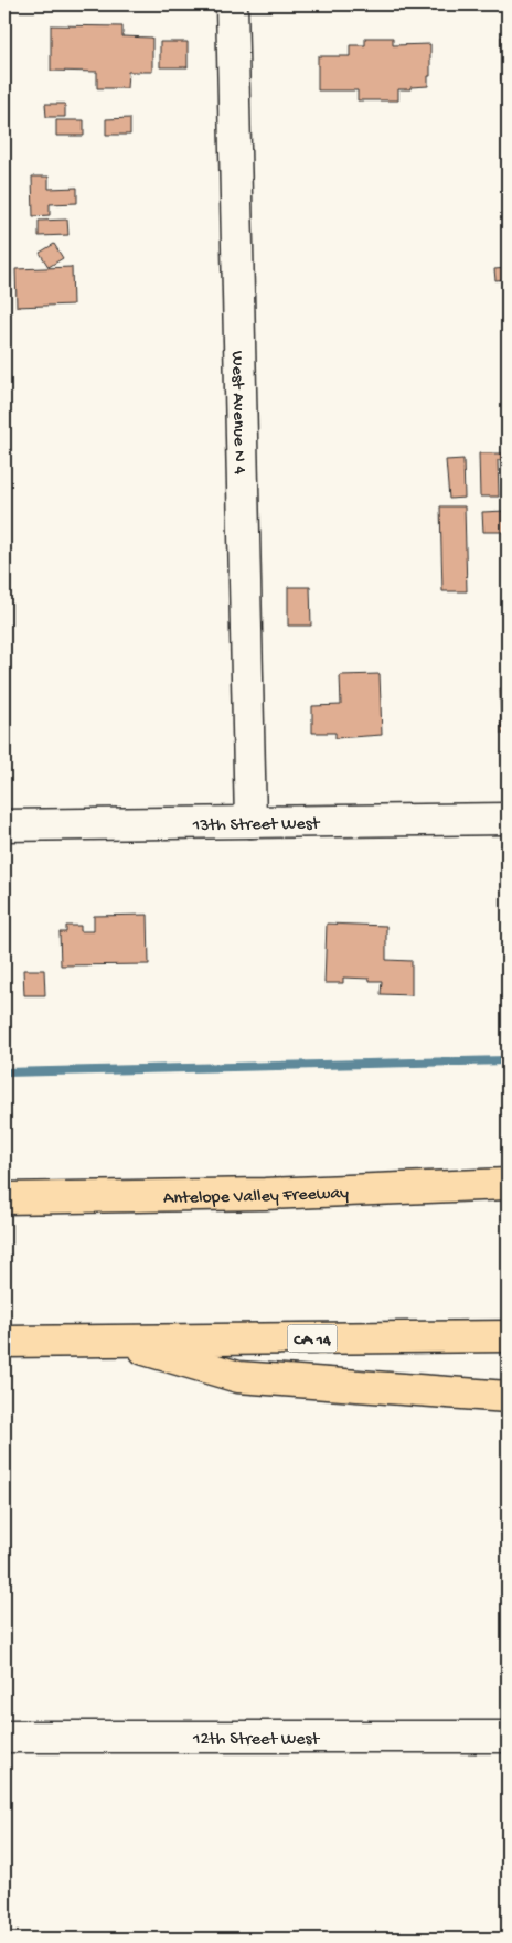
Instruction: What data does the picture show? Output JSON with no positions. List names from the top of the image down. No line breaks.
{"streets":{"highway":["Antelope Valley Freeway","CA 14"],"street":["West Avenue N 4","13th Street West","12th Street West"]},"crossings":[["West Avenue N 4","13th Street West"]]}
